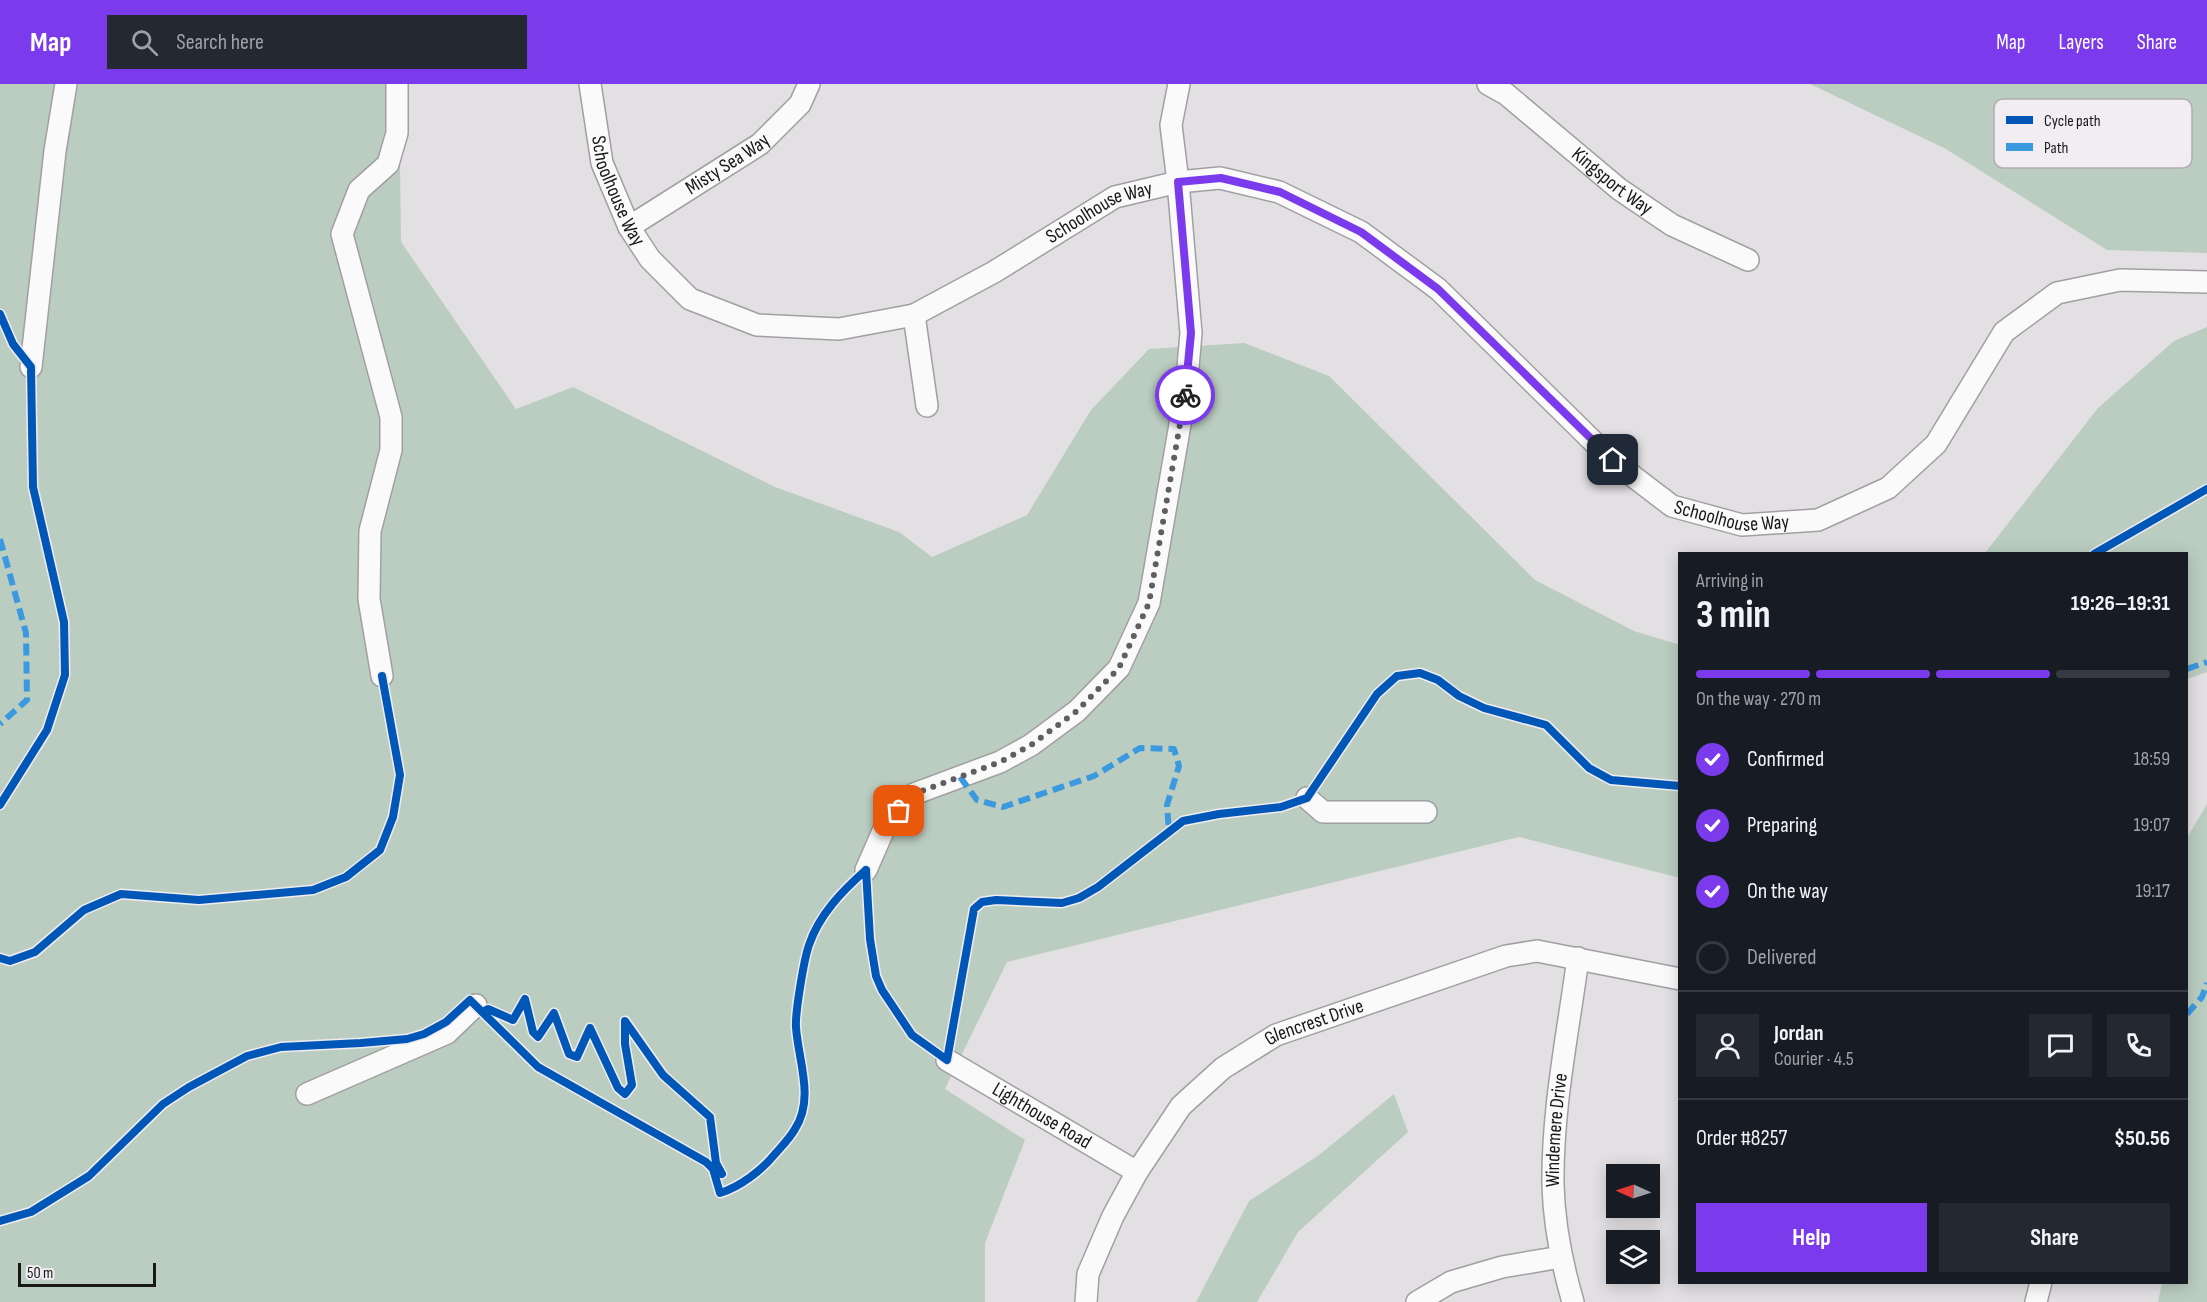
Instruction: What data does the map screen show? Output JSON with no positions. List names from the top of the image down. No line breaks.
{"streets":{"street":["Misty Sea Way","Kingsport Way","Schoolhouse Way","Glencrest Drive","Lighthouse Road","Windemere Drive"]},"crossings":[["Misty Sea Way","Schoolhouse Way"],["Glencrest Drive","Lighthouse Road"],["Glencrest Drive","Windemere Drive"]],"legend":["Cycle path","Path"],"scale_bar":"50 m","north":"left","page":{"header":"Map","search":"Search here","nav":["Map","Layers","Share"],"heading":["3 min","Arriving in","19:26–19:31"],"panel":["Jordan","Courier · 4.5","Order #8257","$50.56"],"bar":"On the way · 270 m","list":[["Confirmed","18:59"],["Preparing","19:07"],["On the way","19:17"],"Delivered"],"buttons":["Help","Share"],"scale":"50 m"}}
